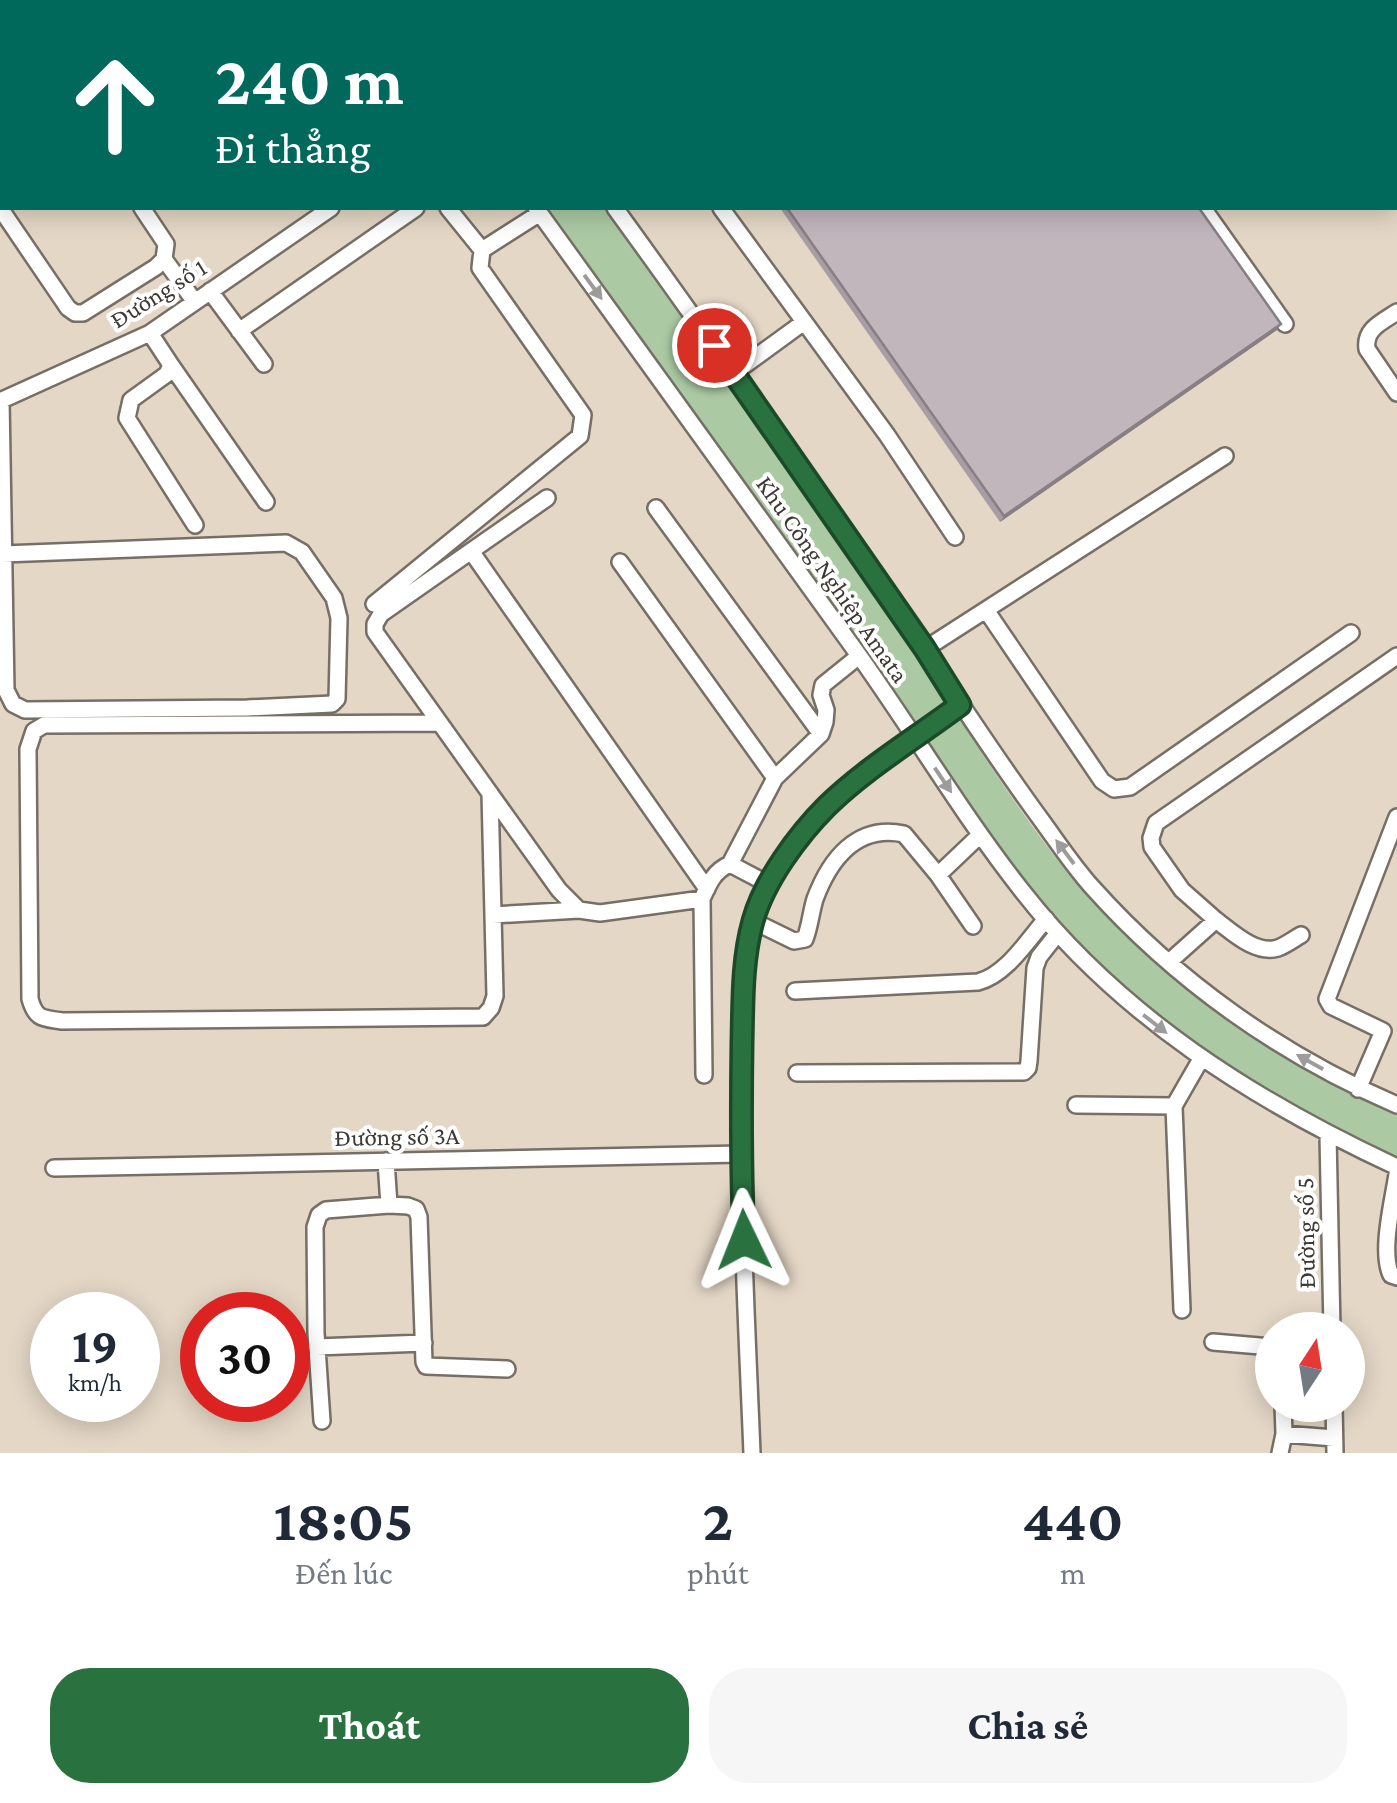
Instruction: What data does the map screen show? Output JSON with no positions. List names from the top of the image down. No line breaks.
{"streets":{"street":["Đường số 1","Khu Công Nghiệp Amata","Đường số 3A","Đường số 5"]},"crossings":[["Khu Công Nghiệp Amata","Đường số 5"]],"north":"top","page":{"turn":["240 m","Đi thẳng"],"speed":"19 km/h","limit":"30","eta":["18:05","Đến lúc","2","phút","440","m"],"buttons":["Thoát","Chia sẻ"]}}
